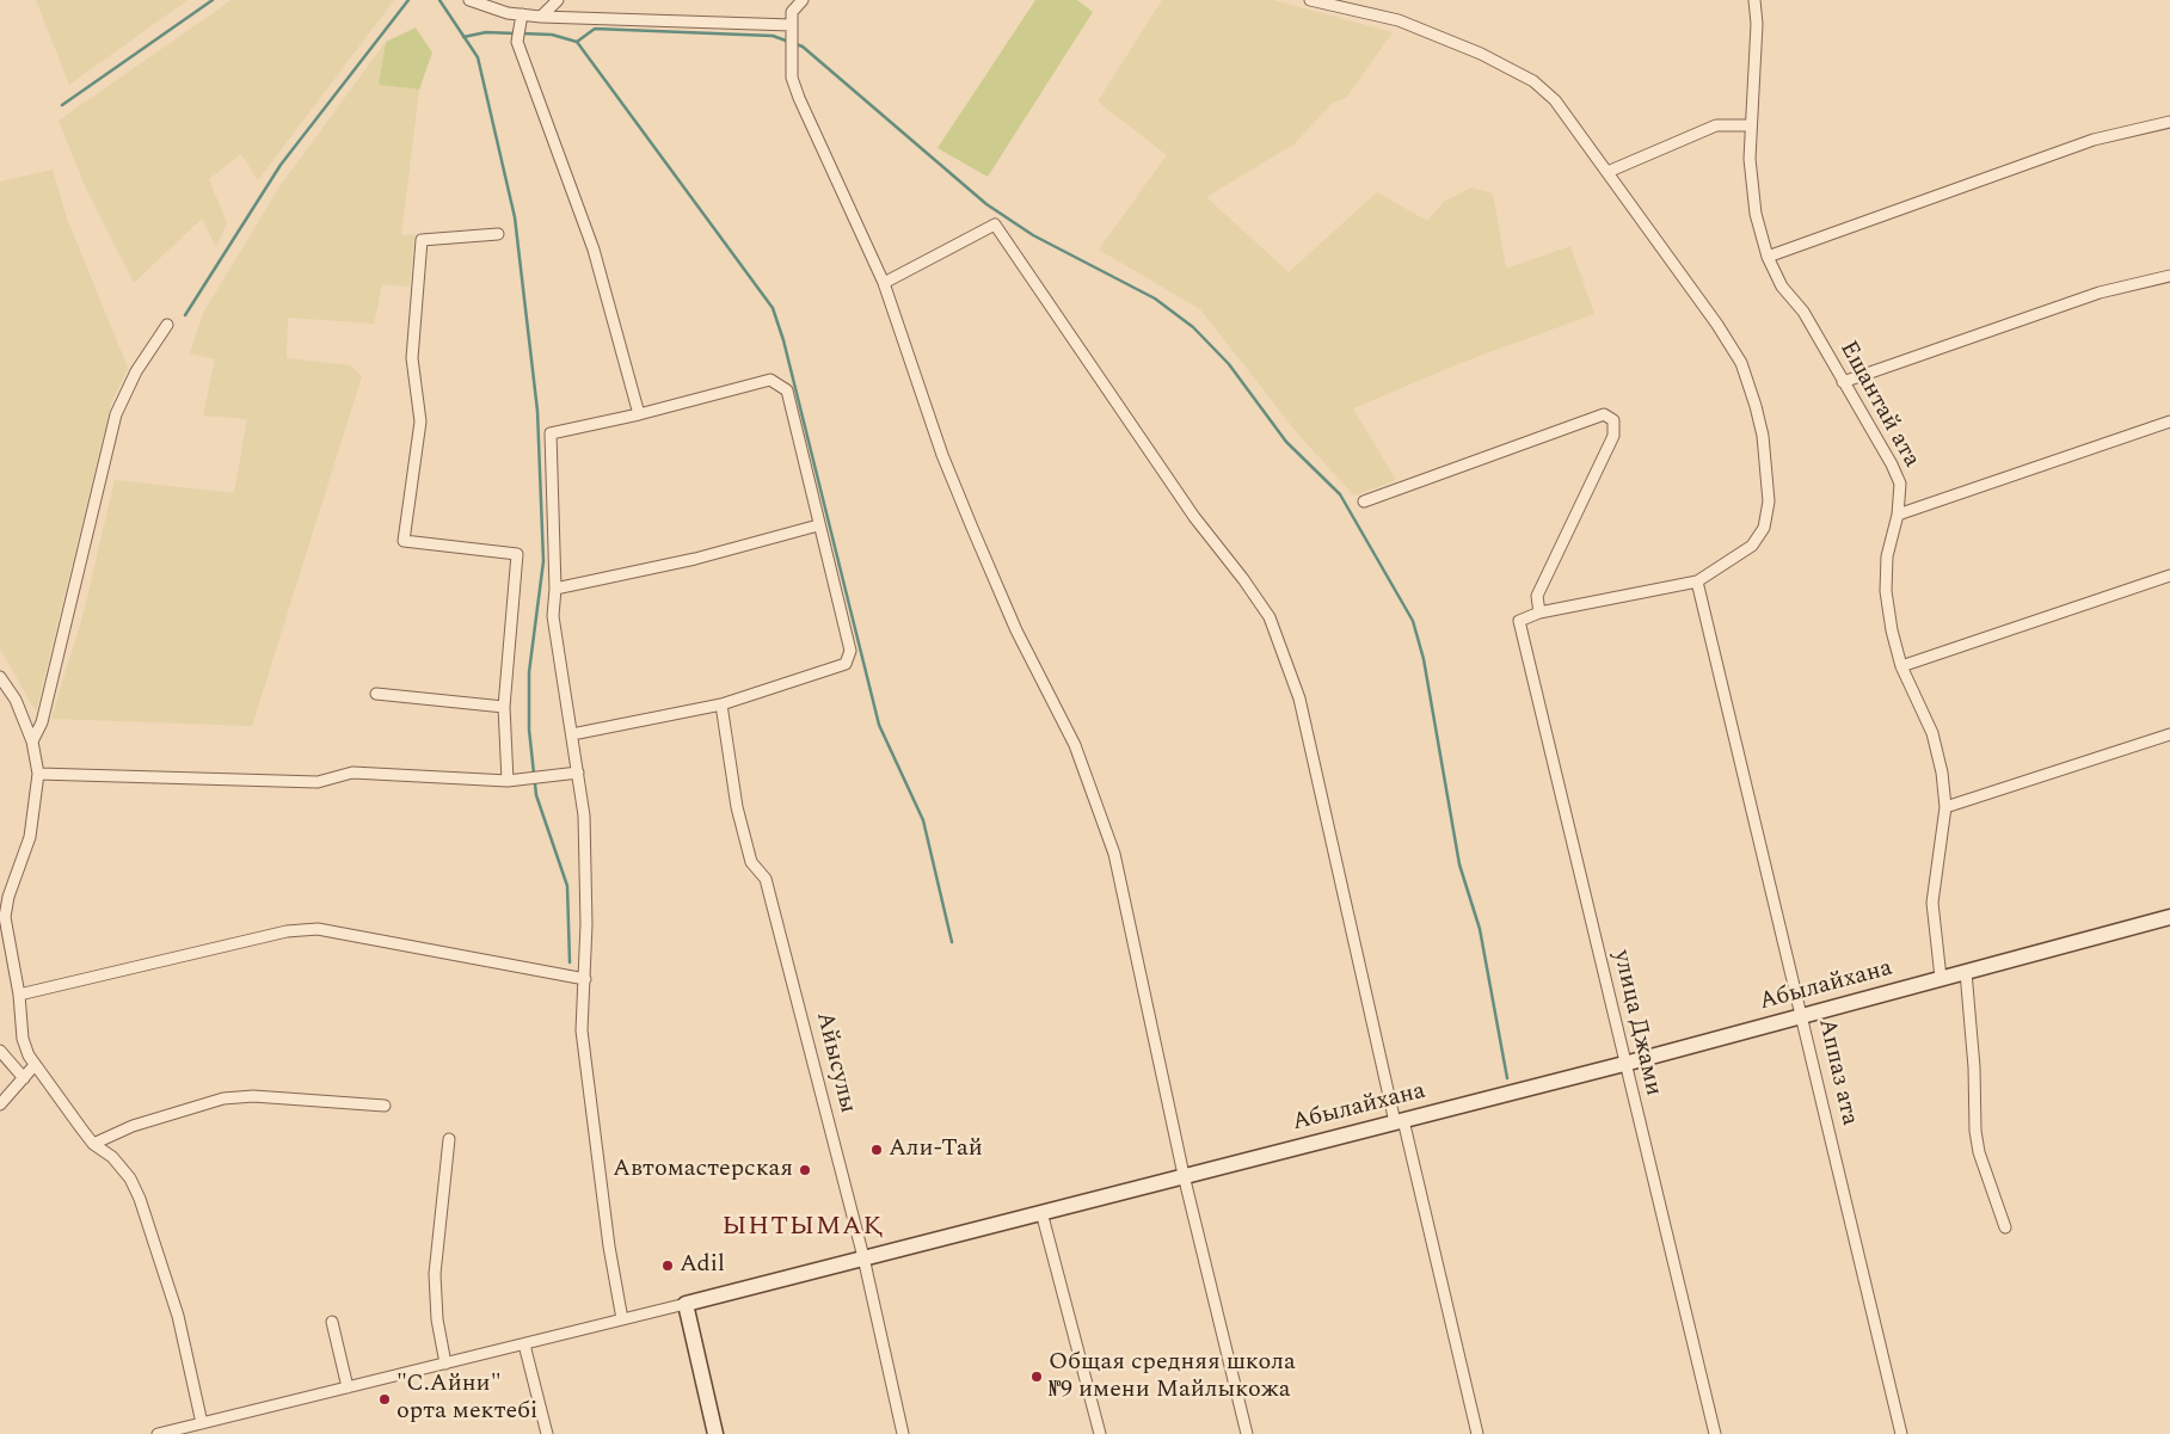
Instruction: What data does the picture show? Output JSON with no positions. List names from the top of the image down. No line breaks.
{"streets":{"main road":["Абылайхана"],"street":["Ешантай ата","улица Джами","Айысулы","Аппаз ата"]},"crossings":[["Ешантай ата","Абылайхана"],["Абылайхана","улица Джами"],["Абылайхана","Айысулы"],["Абылайхана","Аппаз ата"]],"districts":["ЫНТЫМАҚ"],"places":["Али-Тай","Автомастерская","Adil","Общая средняя школа №9 имени Майлыкожа","\"С.Айни\" орта мектебі"]}
